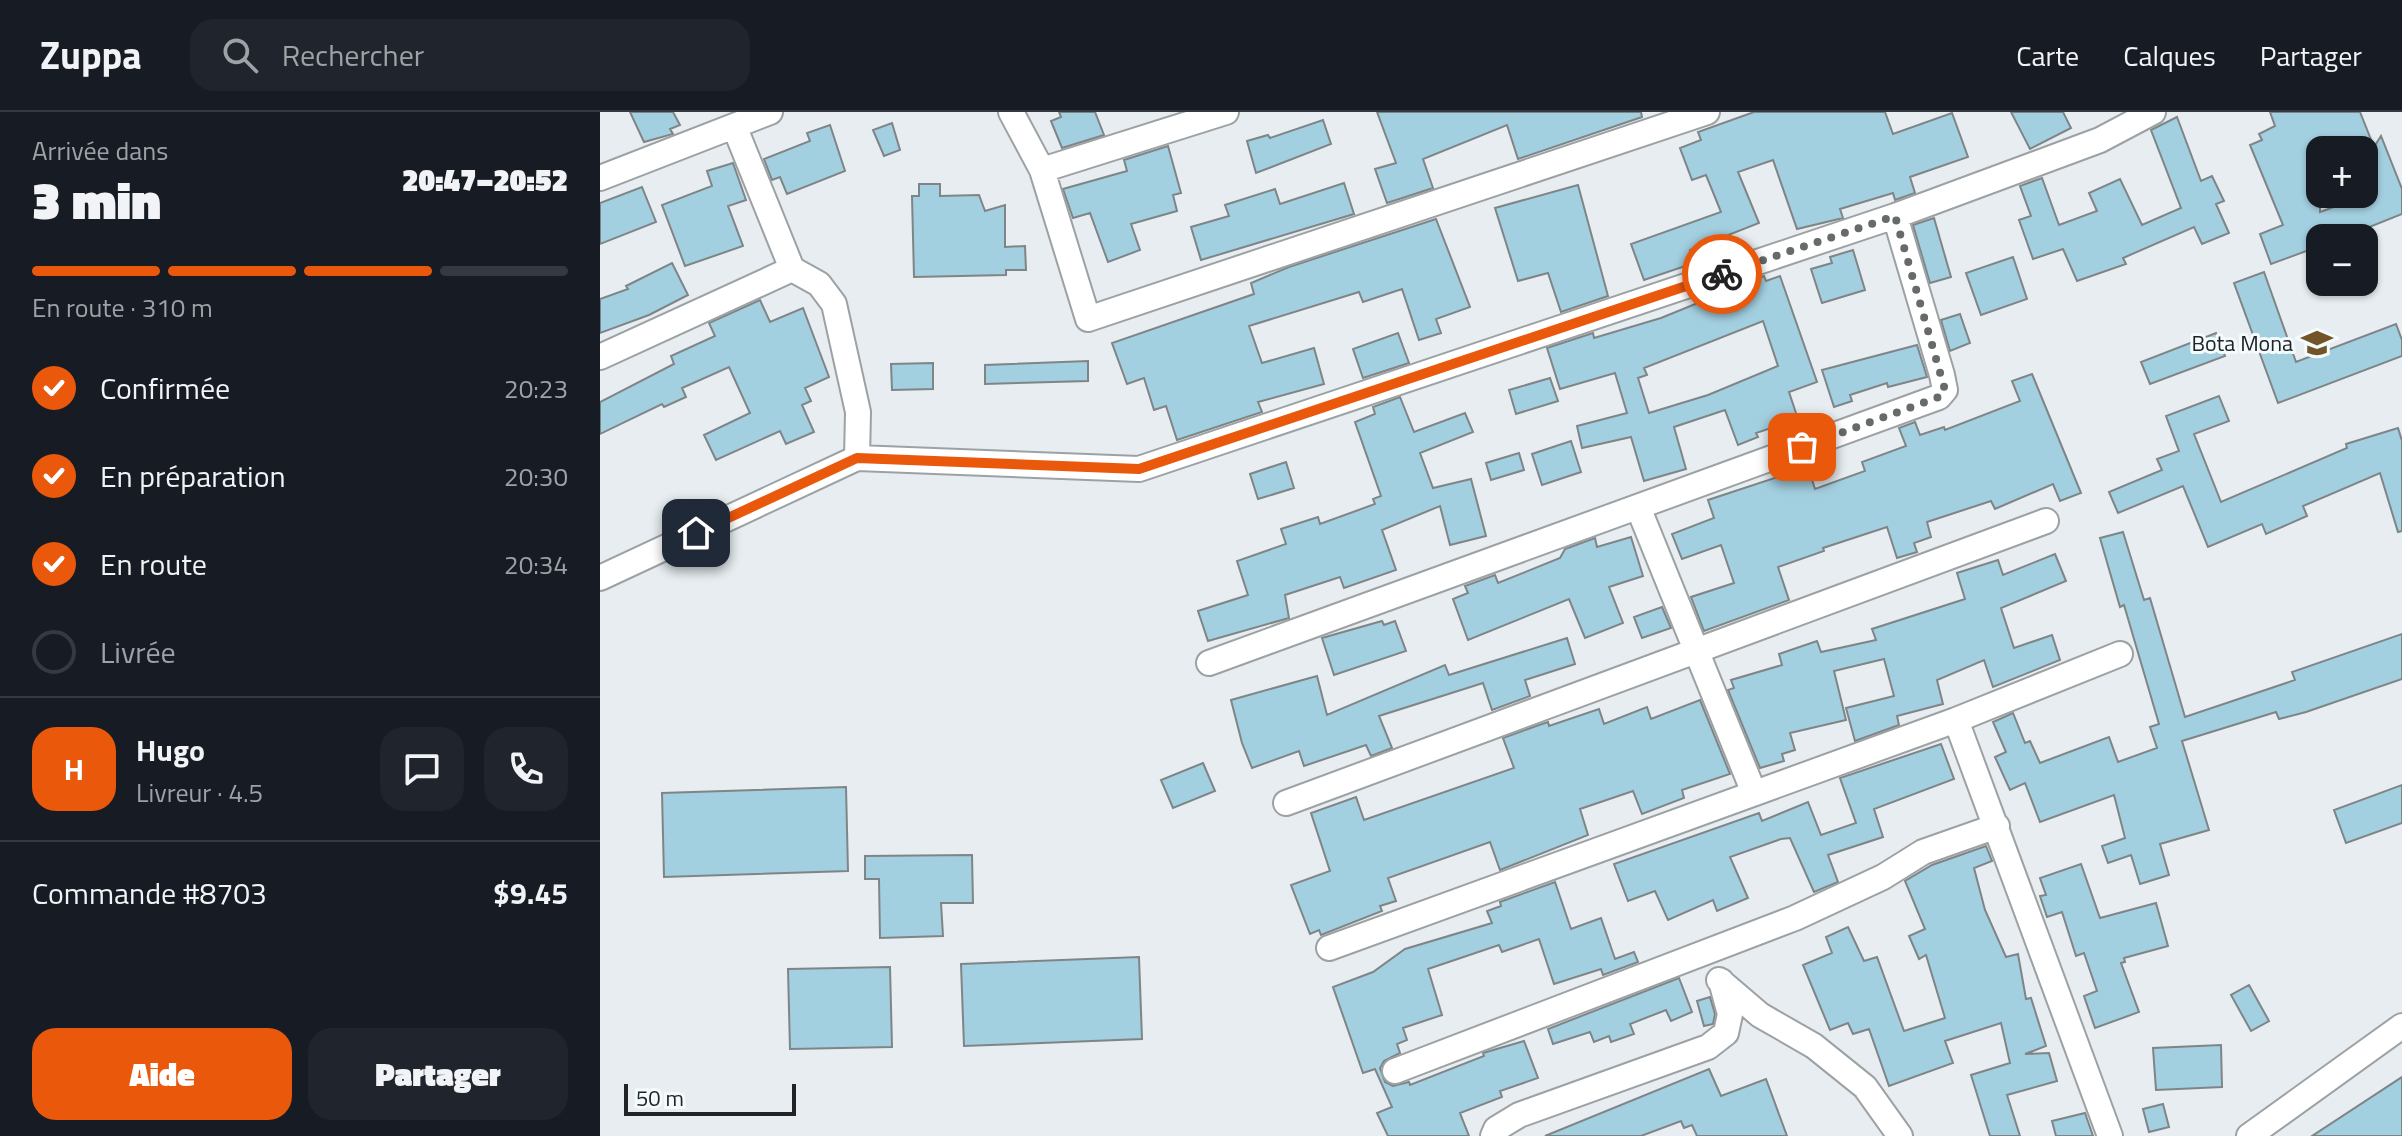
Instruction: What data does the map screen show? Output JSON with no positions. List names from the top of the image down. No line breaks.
{"places":{"school or university":["Bota Mona"]},"scale_bar":"50 m","page":{"header":"Zuppa","search":"Rechercher","nav":["Carte","Calques","Partager"],"heading":["3 min","Arrivée dans","20:47–20:52"],"panel":["Hugo","Livreur · 4.5","Commande #8703","$9.45"],"map_buttons":["+","−"],"bar":"En route · 310 m","list":[["Confirmée","20:23"],["En préparation","20:30"],["En route","20:34"],"Livrée"],"round":"H","buttons":["Aide","Partager"],"scale":"50 m"}}
